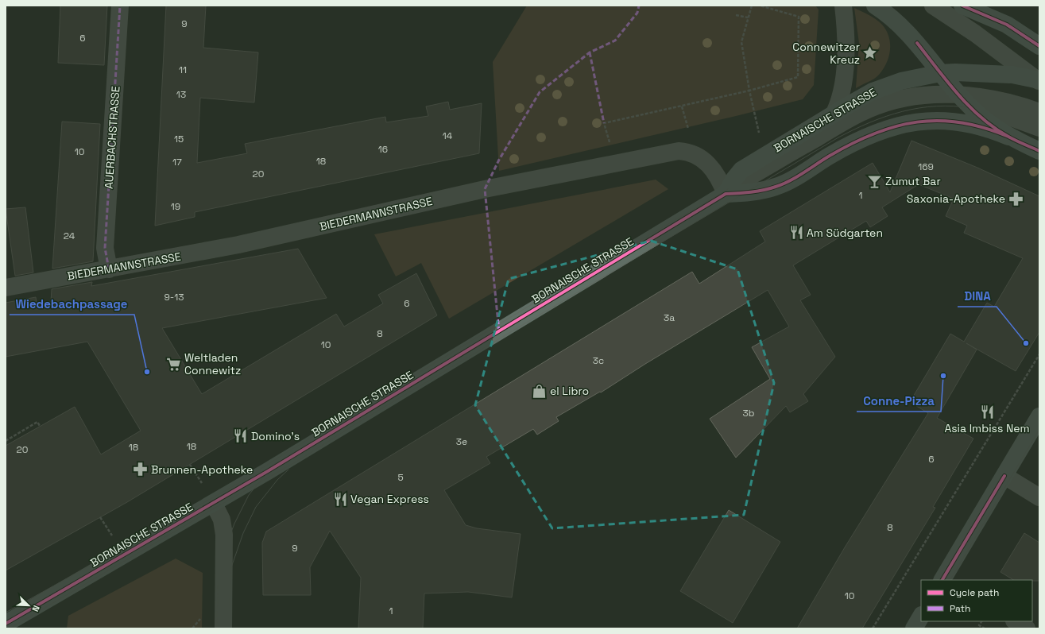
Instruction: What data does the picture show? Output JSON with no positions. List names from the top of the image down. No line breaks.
{"streets":{"main road":["BORNAISCHE STRASSE"],"street":["AUERBACHSTRASSE","BIEDERMANNSTRASSE"]},"crossings":[["BORNAISCHE STRASSE","BIEDERMANNSTRASSE"],["AUERBACHSTRASSE","BIEDERMANNSTRASSE"]],"places":{"place":["Connewitzer Kreuz"],"bar":["Zumut Bar"],"pharmacy":["Saxonia-Apotheke","Brunnen-Apotheke"],"restaurant":["Am Südgarten","Asia Imbiss Nem","Domino's","Vegan Express"],"other":["DINA","Wiedebachpassage","Conne-Pizza"],"supermarket":["Weltladen Connewitz"],"shop":["el Libro"]},"house_numbers":["9","6","11","13","14","15","16","10","18","17","169","20","1","19","24","9-13","6","3a","8","10","3c","3b","3e","18","18","20","6","5","8","9","10","1"],"legend":["Cycle path","Path"],"north":"bottom right"}
